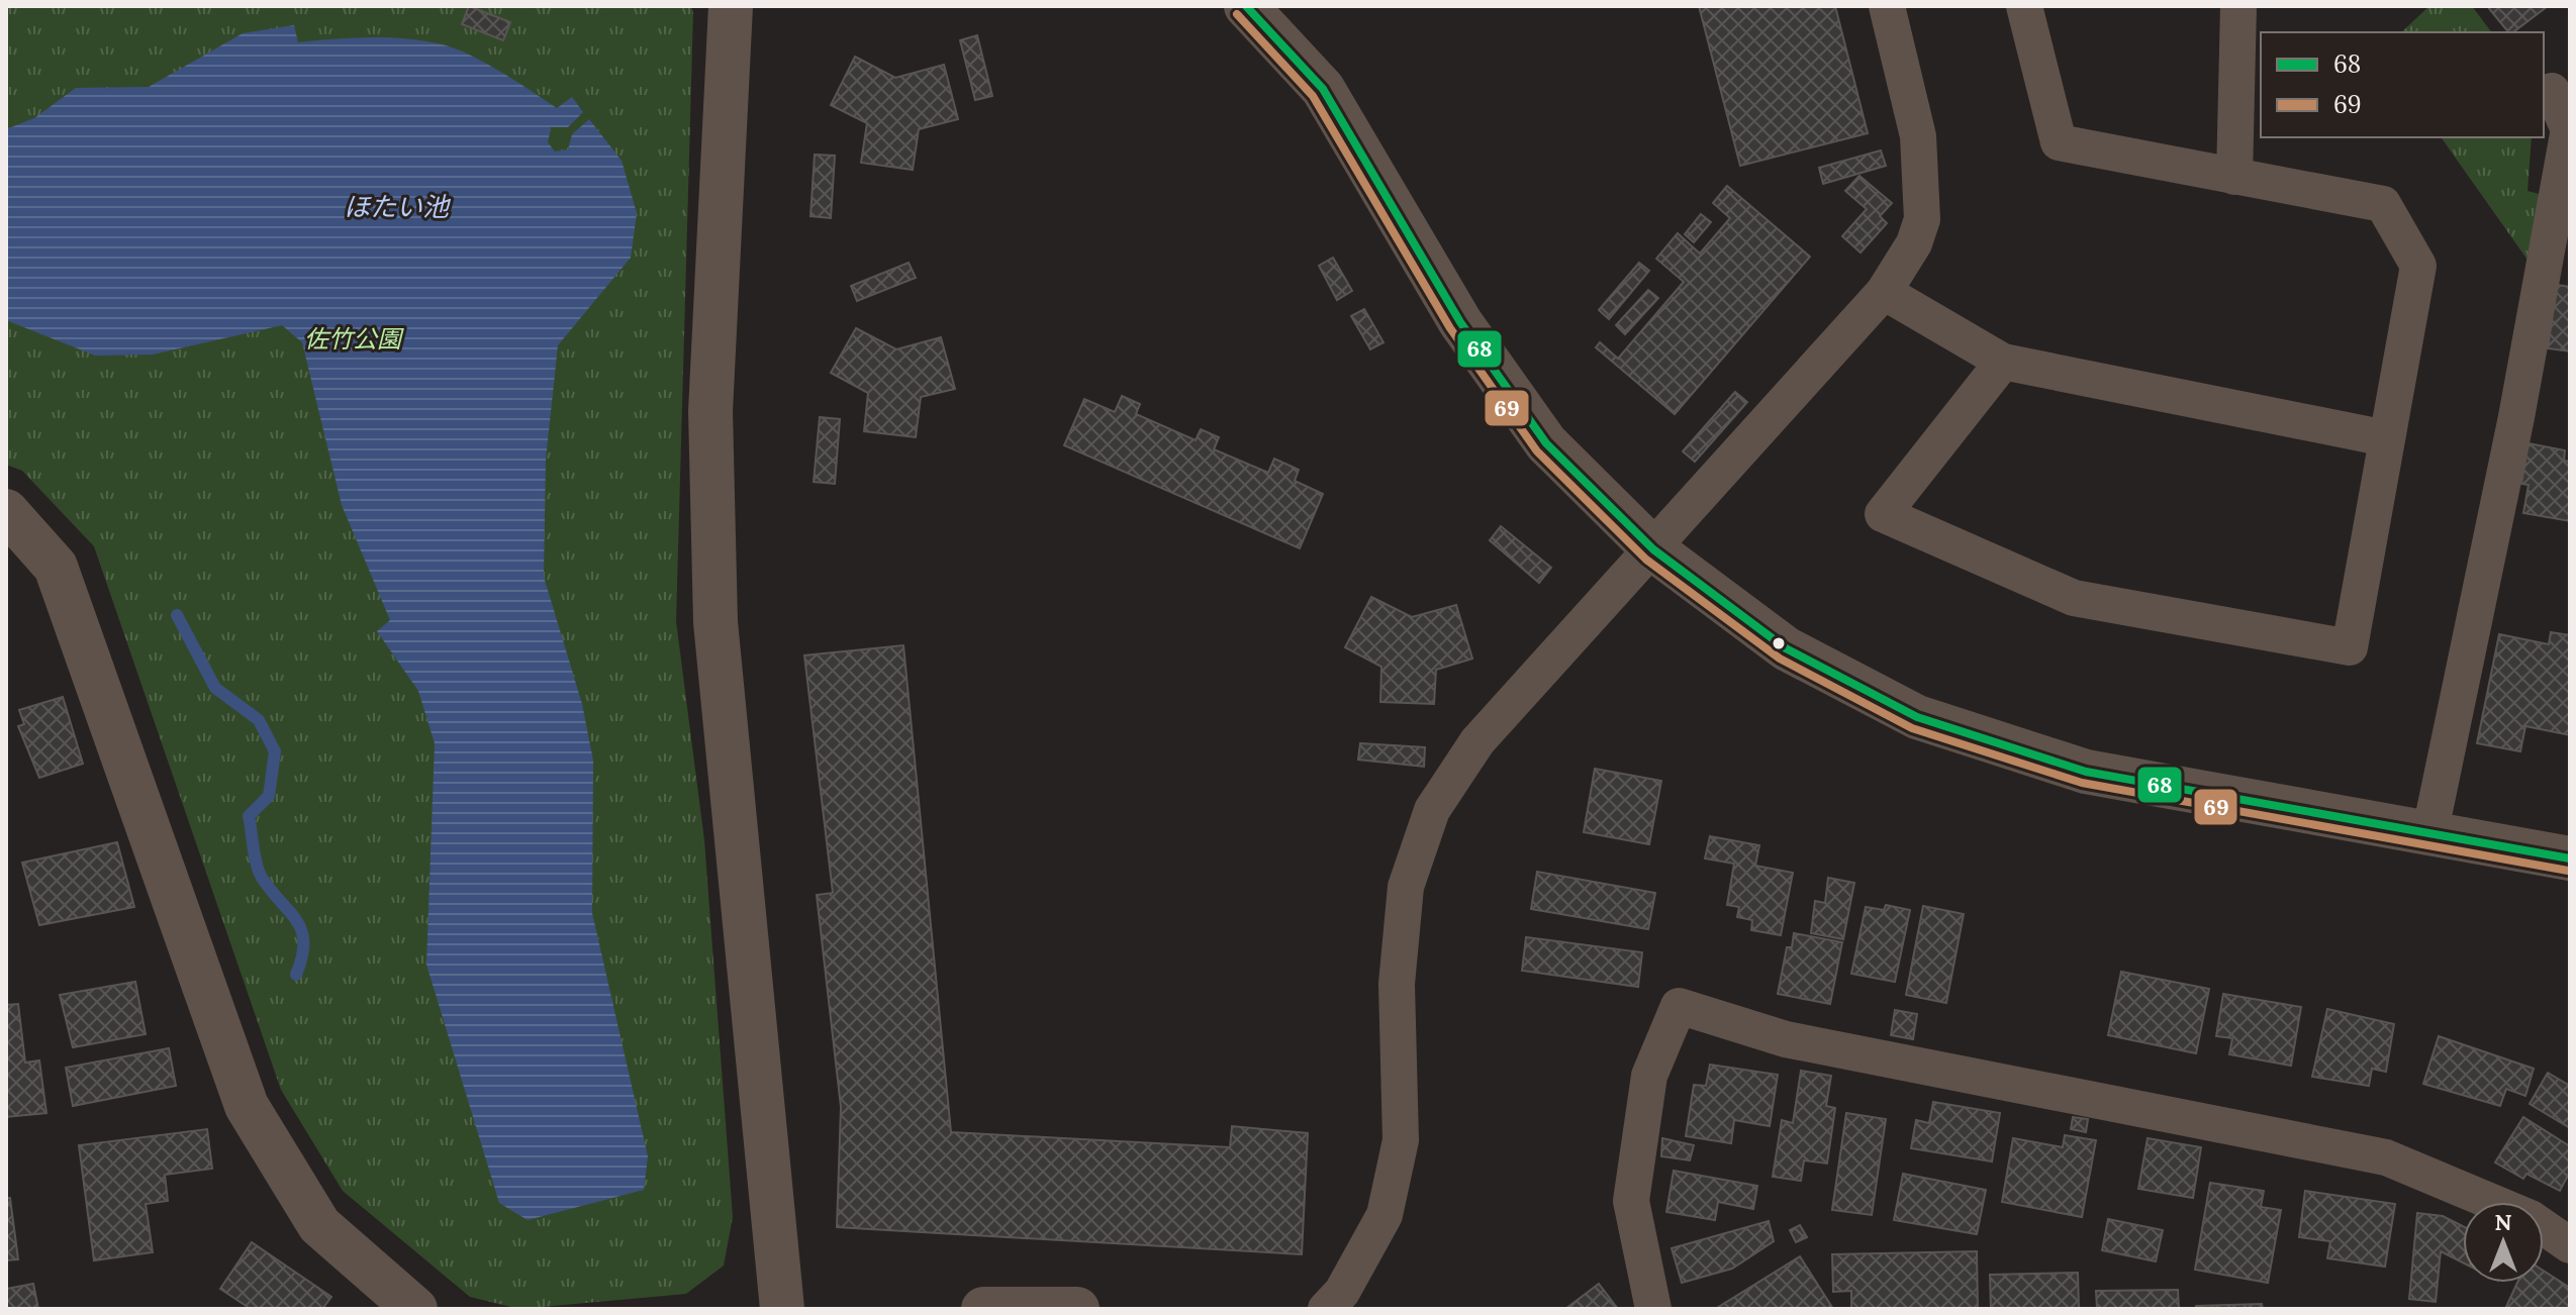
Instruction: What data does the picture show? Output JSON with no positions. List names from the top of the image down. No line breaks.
{"water":["ほたい池"],"parks":["佐竹公園"],"lines":["transit line 68","transit line 69"],"legend":["68","69"],"north":"top"}
